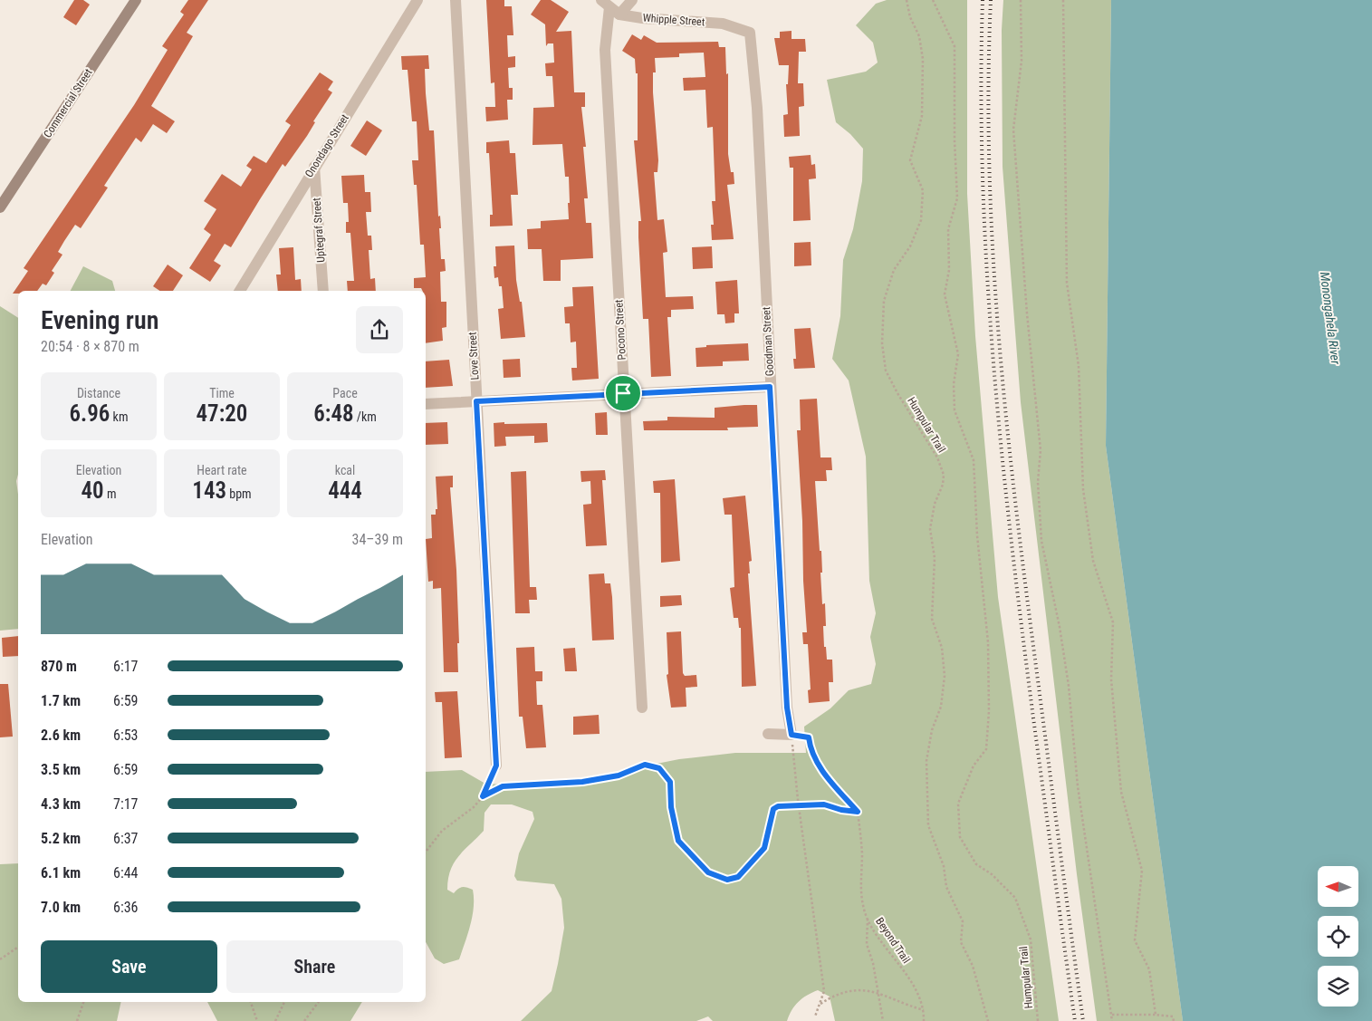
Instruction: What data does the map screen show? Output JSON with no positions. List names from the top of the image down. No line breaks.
{"streets":{"main road":["Commercial Street"],"street":["Whipple Street","Onondago Street","Uptegraf Street","Pocono Street","Goodman Street","Love Street"],"path":["Humpular Trail","Beyond Trail"]},"crossings":[["Whipple Street","Pocono Street"],["Whipple Street","Goodman Street"],["Onondago Street","Uptegraf Street"]],"water":["Monongahela River"],"north":"left","page":{"heading":["Evening run","20:54 · 8 × 870 m"],"stats":[["Distance","6.96 km"],["Time","47:20"],["Pace","6:48 /km"],["Elevation","40 m"],["Heart rate","143 bpm"],["kcal","444"]],"chart":["Elevation","34–39 m"],"list":[{"name":"870 m","note":"6:17"},{"name":"1.7 km","note":"6:59"},{"name":"2.6 km","note":"6:53"},{"name":"3.5 km","note":"6:59"},{"name":"4.3 km","note":"7:17"},{"name":"5.2 km","note":"6:37"},{"name":"6.1 km","note":"6:44"},{"name":"7.0 km","note":"6:36"}],"buttons":["Save","Share"]}}
